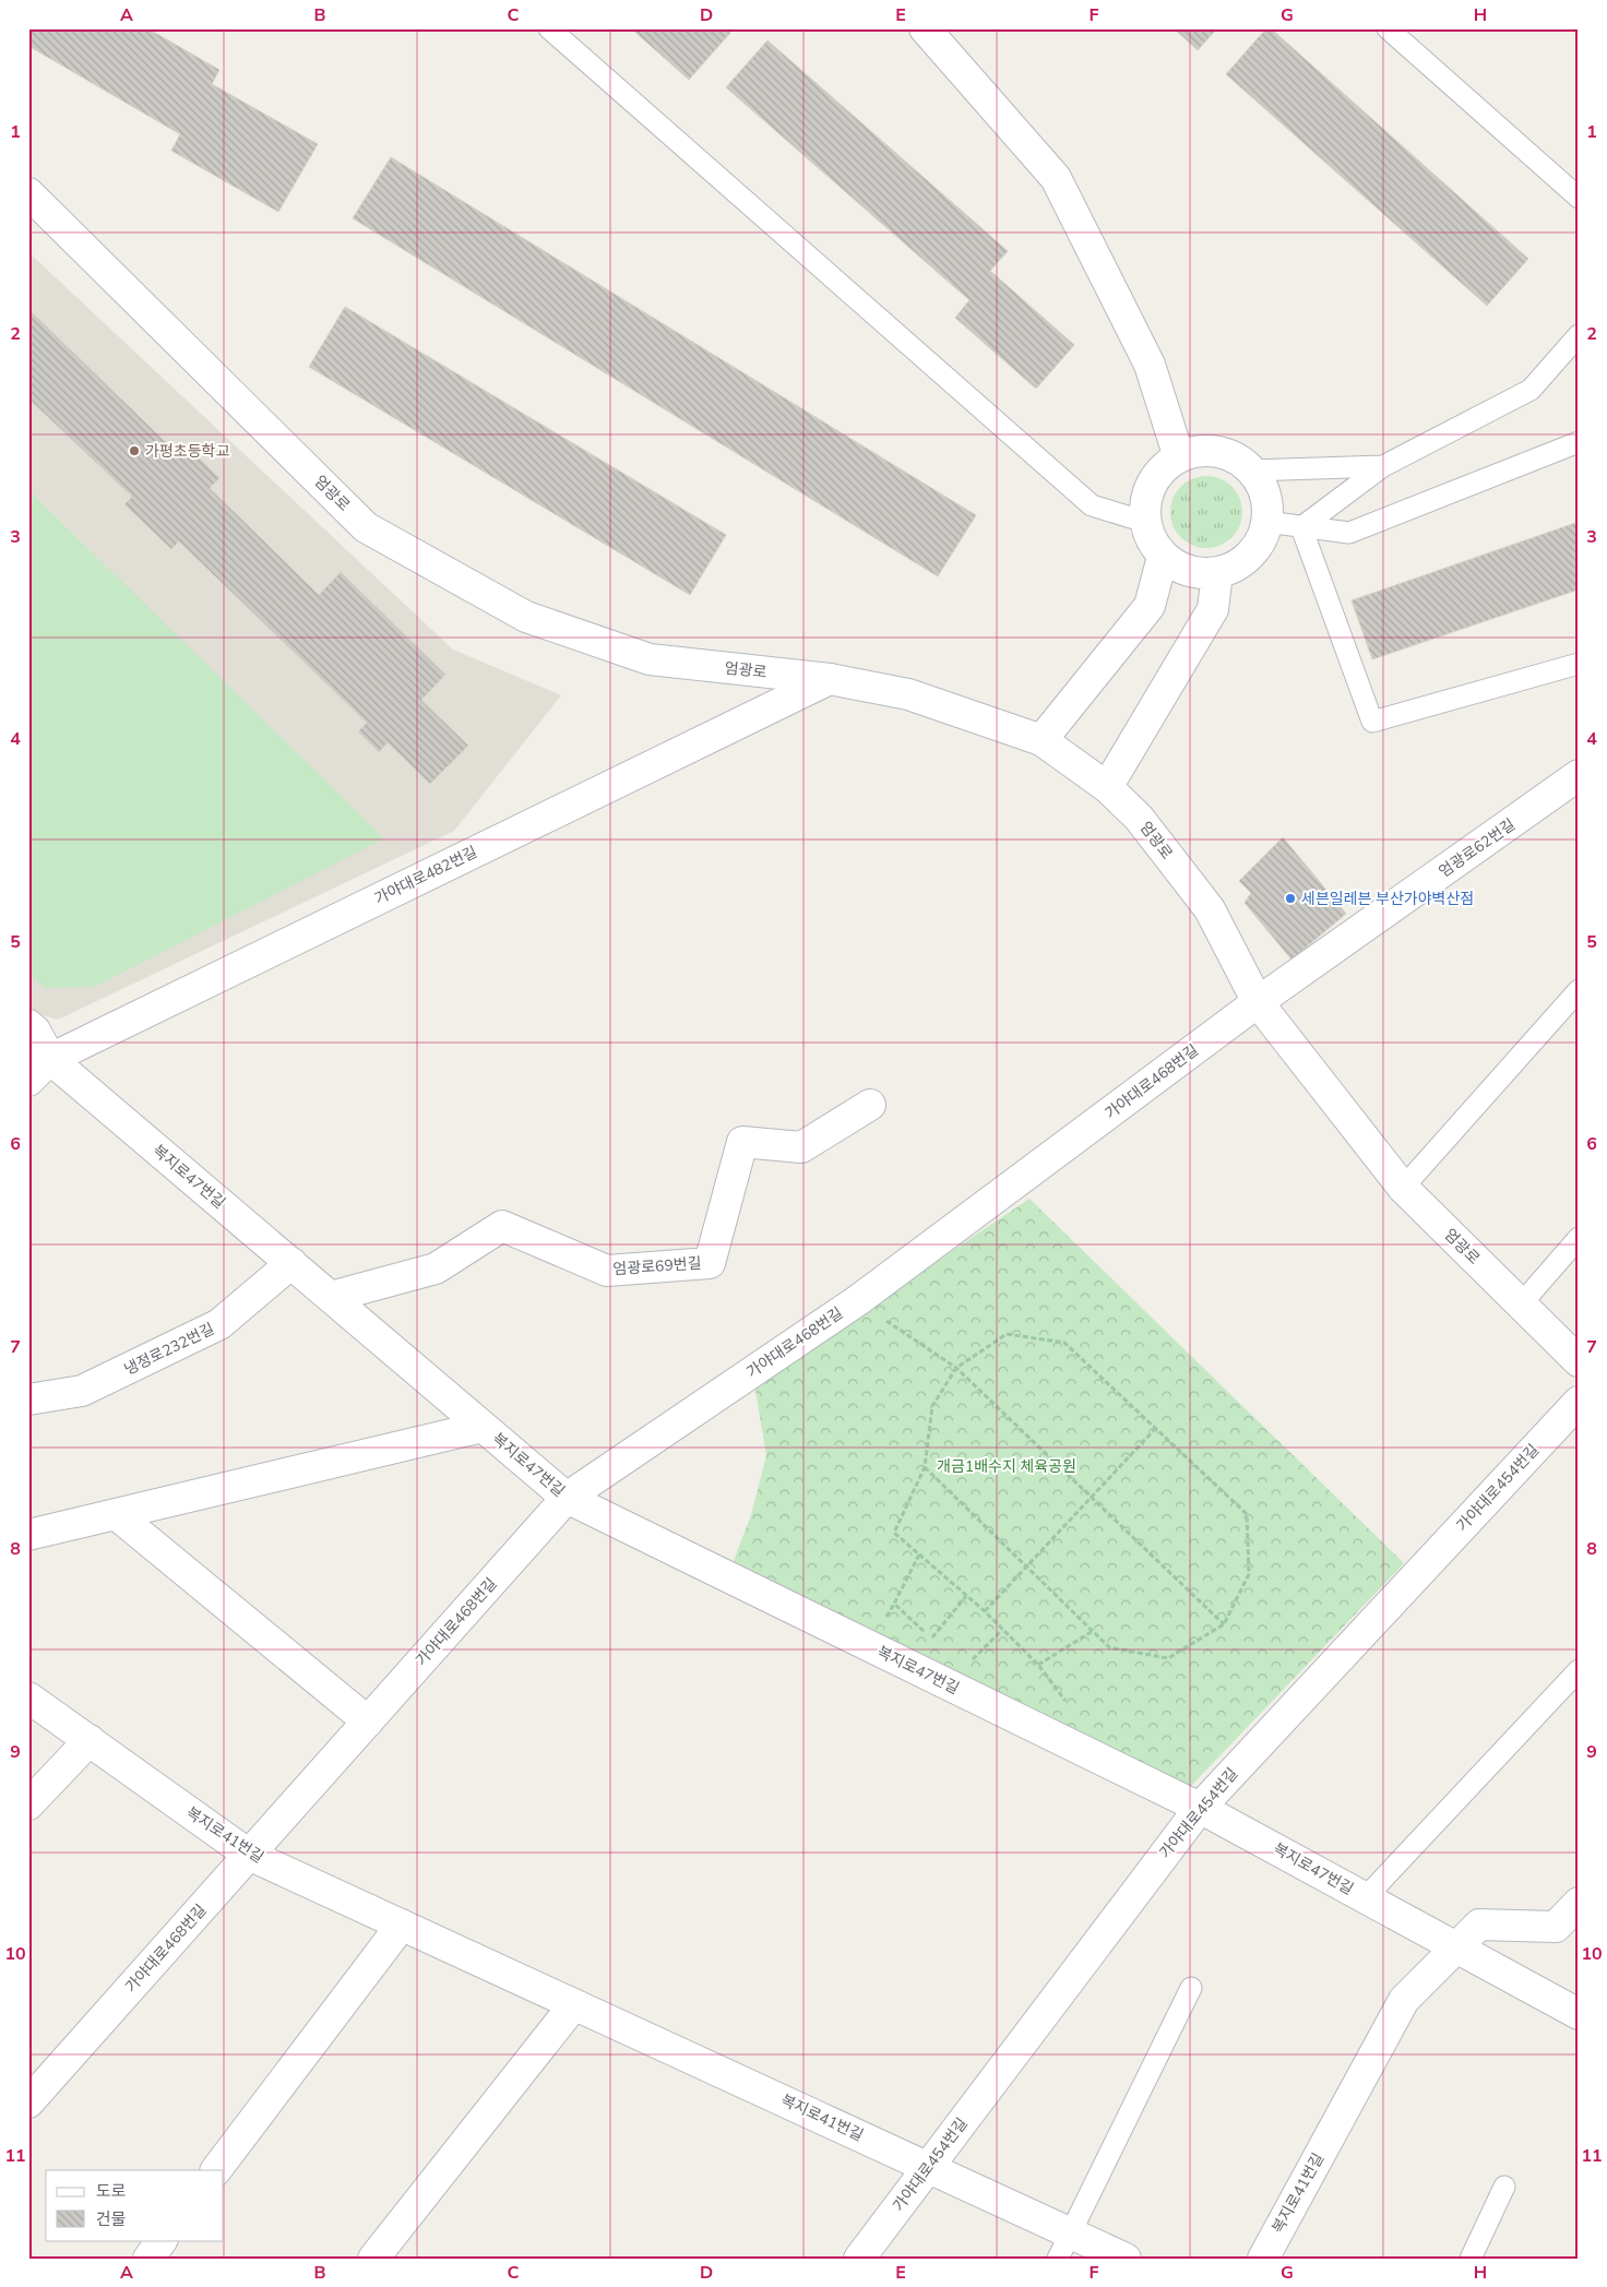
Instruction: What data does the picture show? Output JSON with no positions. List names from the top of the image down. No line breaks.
{"streets":{"street":["엄광로","엄광로62번길","가야대로482번길","가야대로468번길","복지로47번길","엄광로69번길","냉정로232번길","가야대로454번길","복지로41번길"]},"crossings":[["엄광로","엄광로62번길"],["엄광로","가야대로482번길"],["엄광로","가야대로468번길"],["엄광로62번길","가야대로468번길"],["가야대로482번길","복지로47번길"],["가야대로468번길","복지로47번길"],["가야대로468번길","복지로41번길"],["복지로47번길","엄광로69번길"],["복지로47번길","냉정로232번길"],["복지로47번길","가야대로454번길"],["복지로47번길","복지로41번길"],["가야대로454번길","복지로41번길"]],"parks":["개금1배수지 체육공원"],"places":["가평초등학교","세븐일레븐 부산가야벽산점"],"legend":["도로","건물"],"grid":{"columns":["A","B","C","D","E","F","G","H"],"rows":["1","2","3","4","5","6","7","8","9","10","11"]}}
